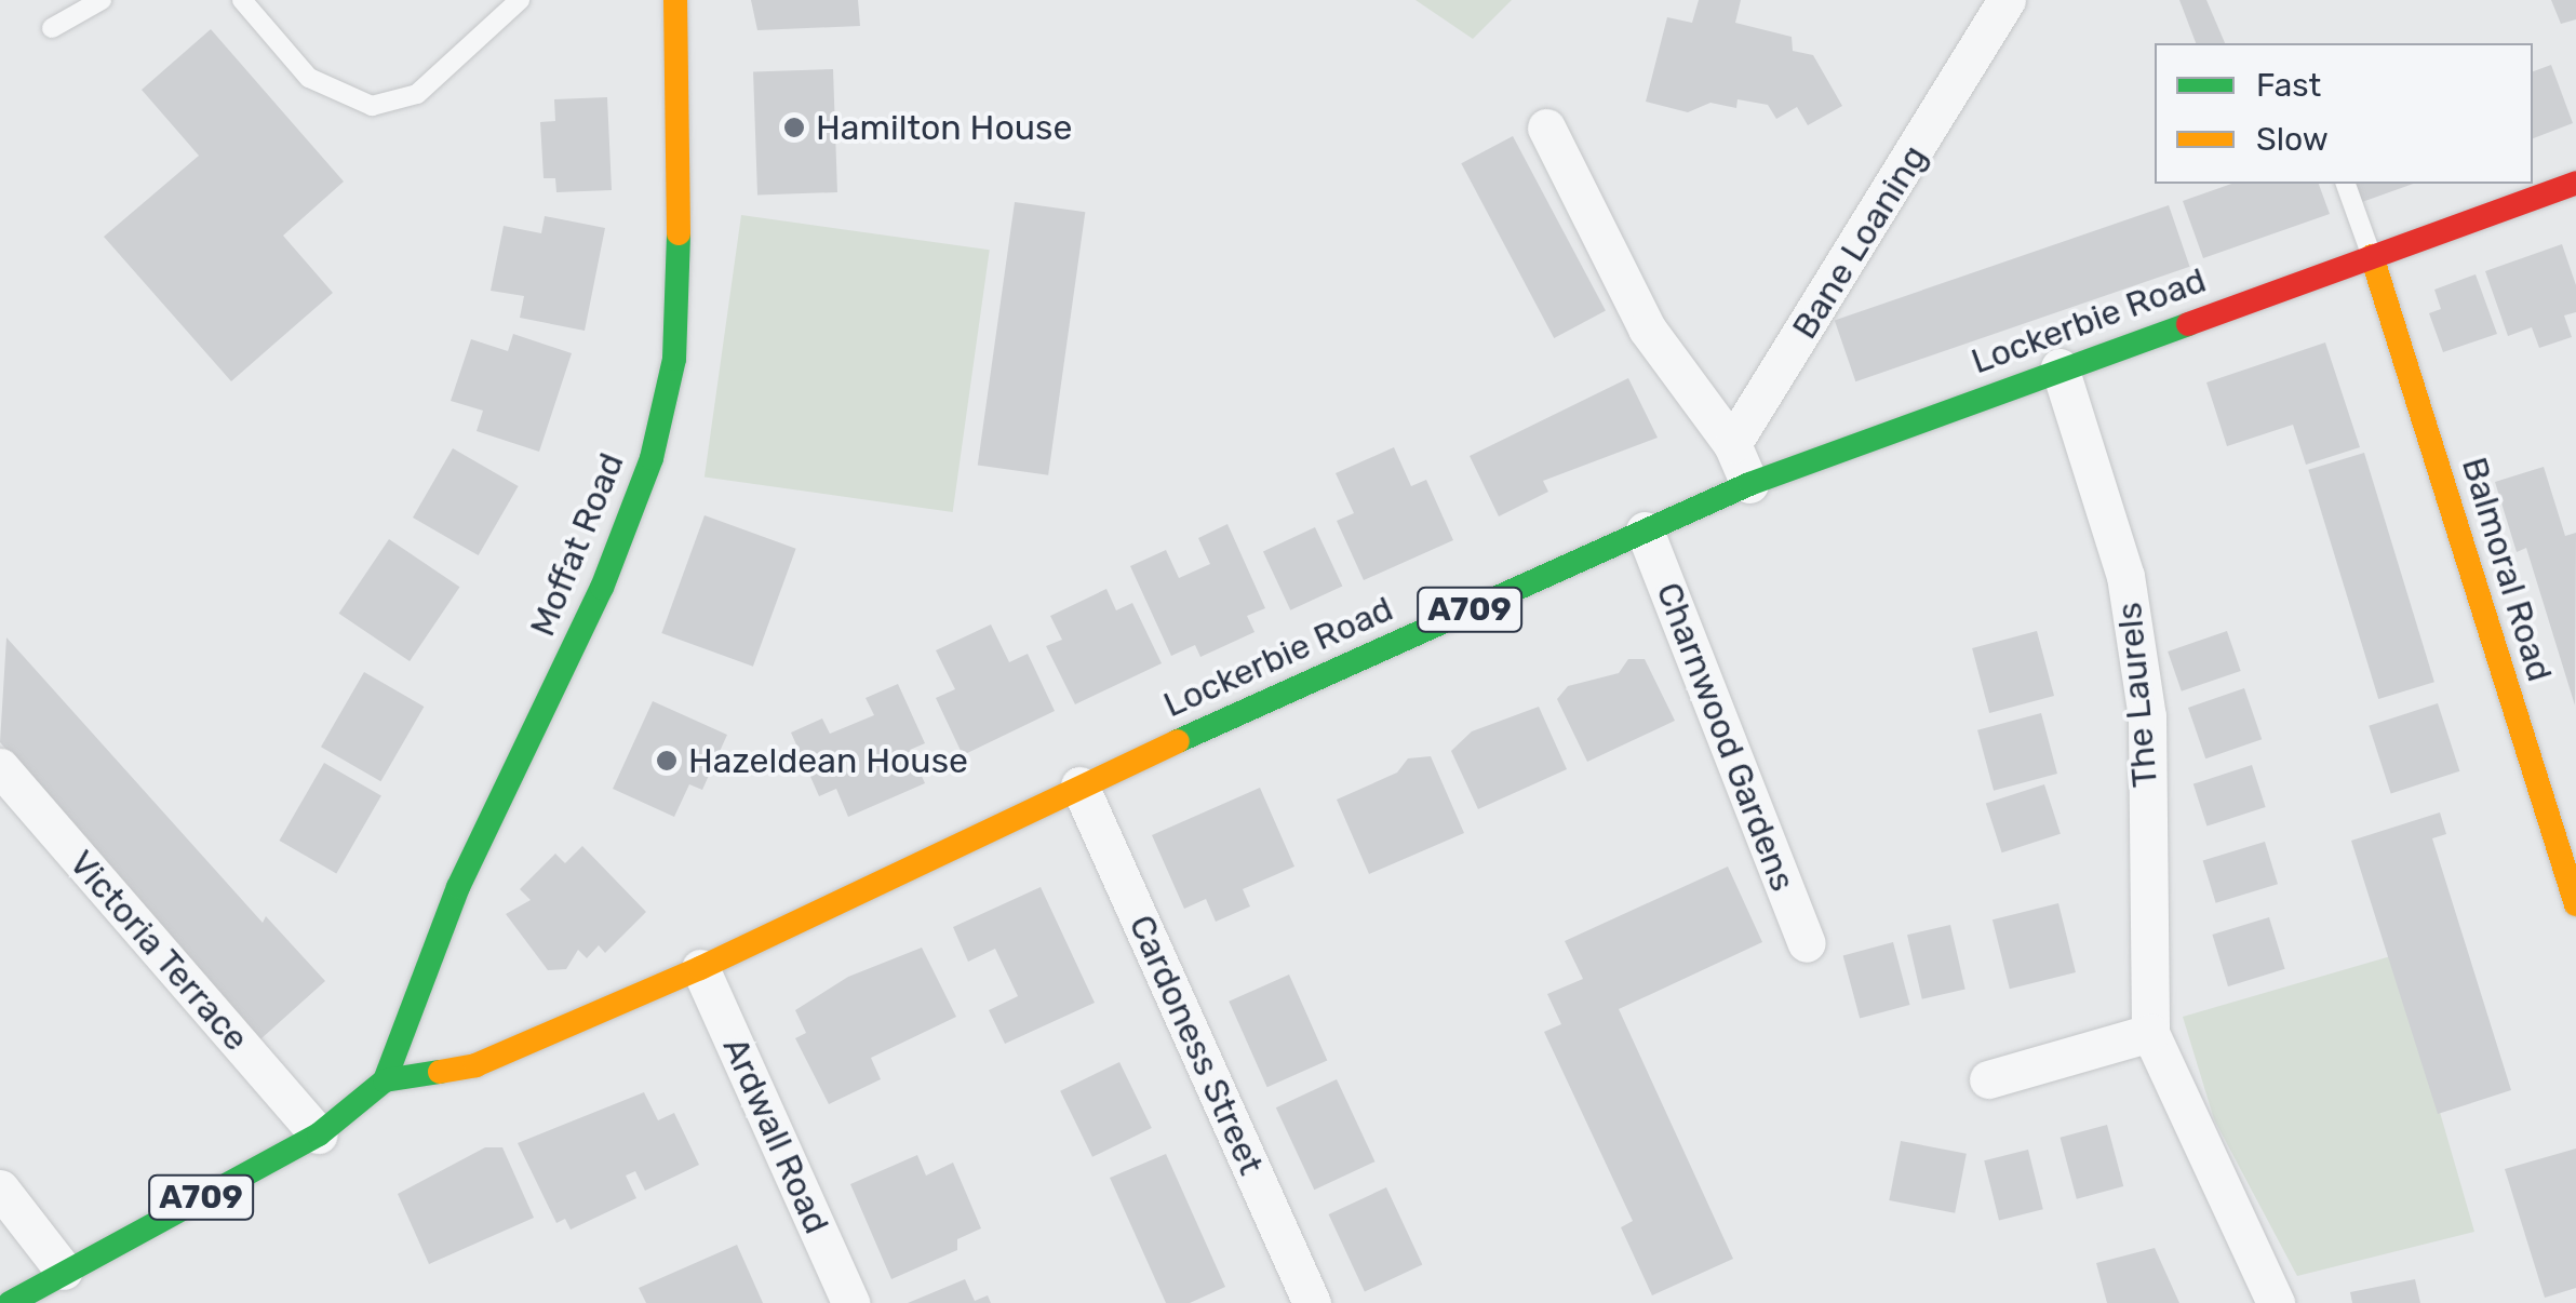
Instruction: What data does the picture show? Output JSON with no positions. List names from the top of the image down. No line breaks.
{"streets":{"main road":["Lockerbie Road","Moffat Road","Balmoral Road","A709"],"street":["Bane Loaning","The Laurels","Charnwood Gardens","Victoria Terrace","Cardoness Street","Ardwall Road"]},"crossings":[["Lockerbie Road","Moffat Road"],["Lockerbie Road","Balmoral Road"],["Lockerbie Road","A709"],["Lockerbie Road","The Laurels"],["Lockerbie Road","Charnwood Gardens"],["Lockerbie Road","Cardoness Street"],["Lockerbie Road","Ardwall Road"],["Moffat Road","A709"],["A709","Victoria Terrace"]],"places":["Hamilton House","Hazeldean House"],"legend":["Fast","Slow"]}
